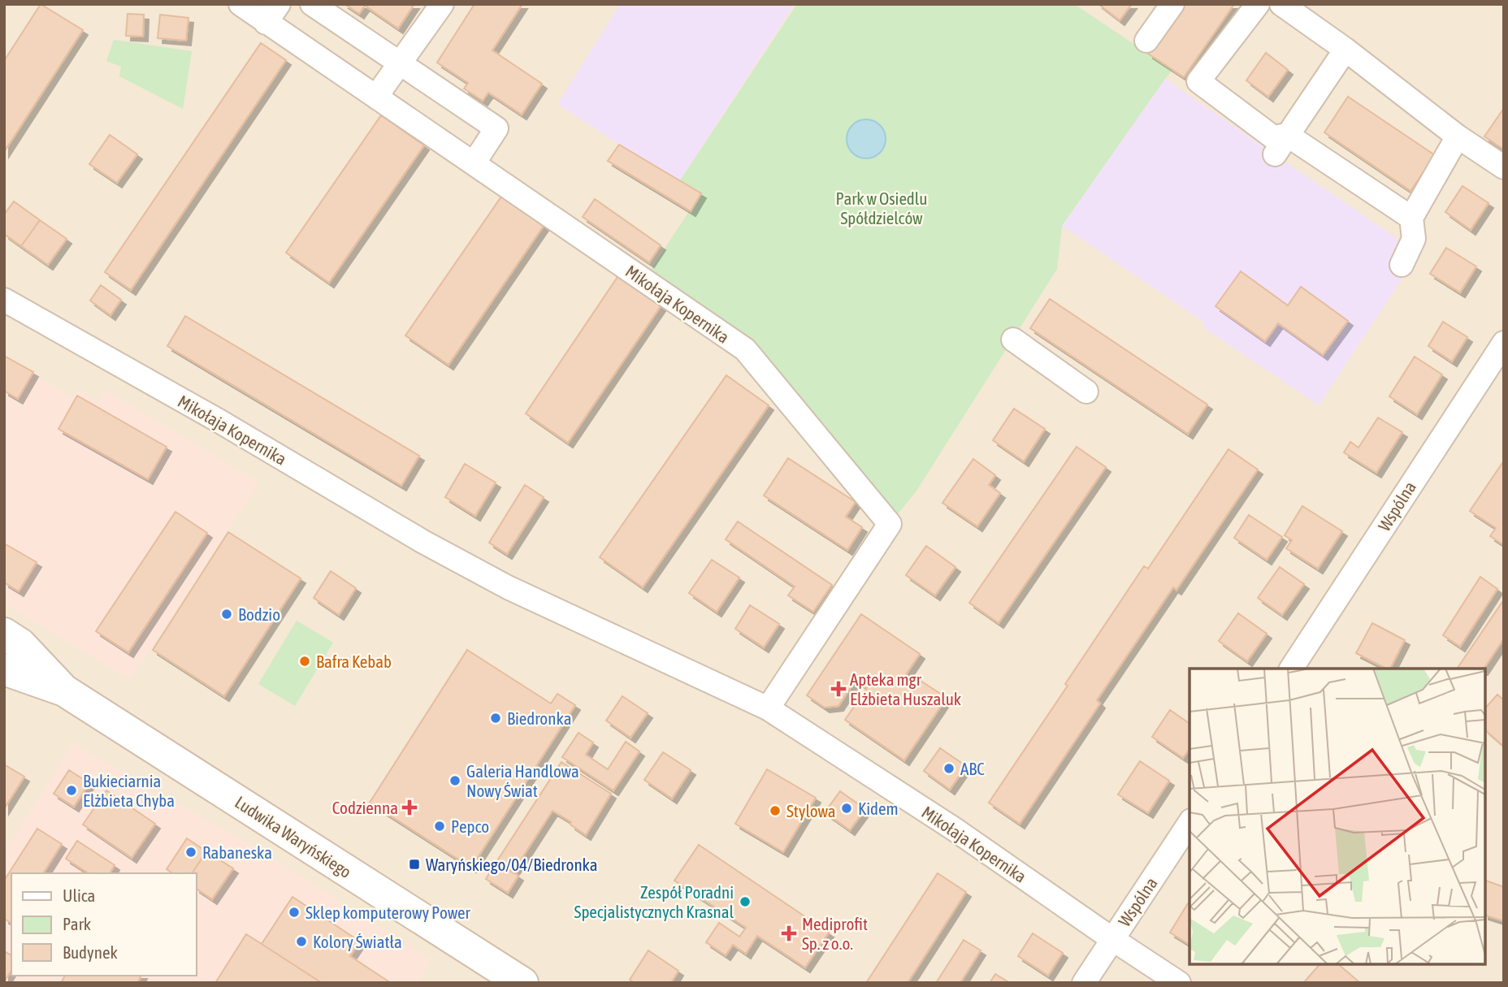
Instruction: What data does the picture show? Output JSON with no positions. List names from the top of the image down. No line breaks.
{"streets":{"main road":["Ludwika Waryńskiego"],"street":["Mikołaja Kopernika","Wspólna"]},"crossings":[["Mikołaja Kopernika","Wspólna"]],"parks":["Park w Osiedlu Spółdzielców"],"places":{"other":["Bodzio","Bafra Kebab","Biedronka","ABC","Galeria Handlowa Nowy Świat","Bukieciarnia Elżbieta Chyba","Kidem","Stylowa","Pepco","Rabaneska","Zespół Poradni Specjalistycznych Krasnal","Sklep komputerowy Power","Kolory Światła"],"health":["Apteka mgr Elżbieta Huszaluk","Codzienna","Mediprofit Sp. z o.o."],"transit":["Waryńskiego/04/Biedronka"]},"legend":["Ulica","Park","Budynek"]}
